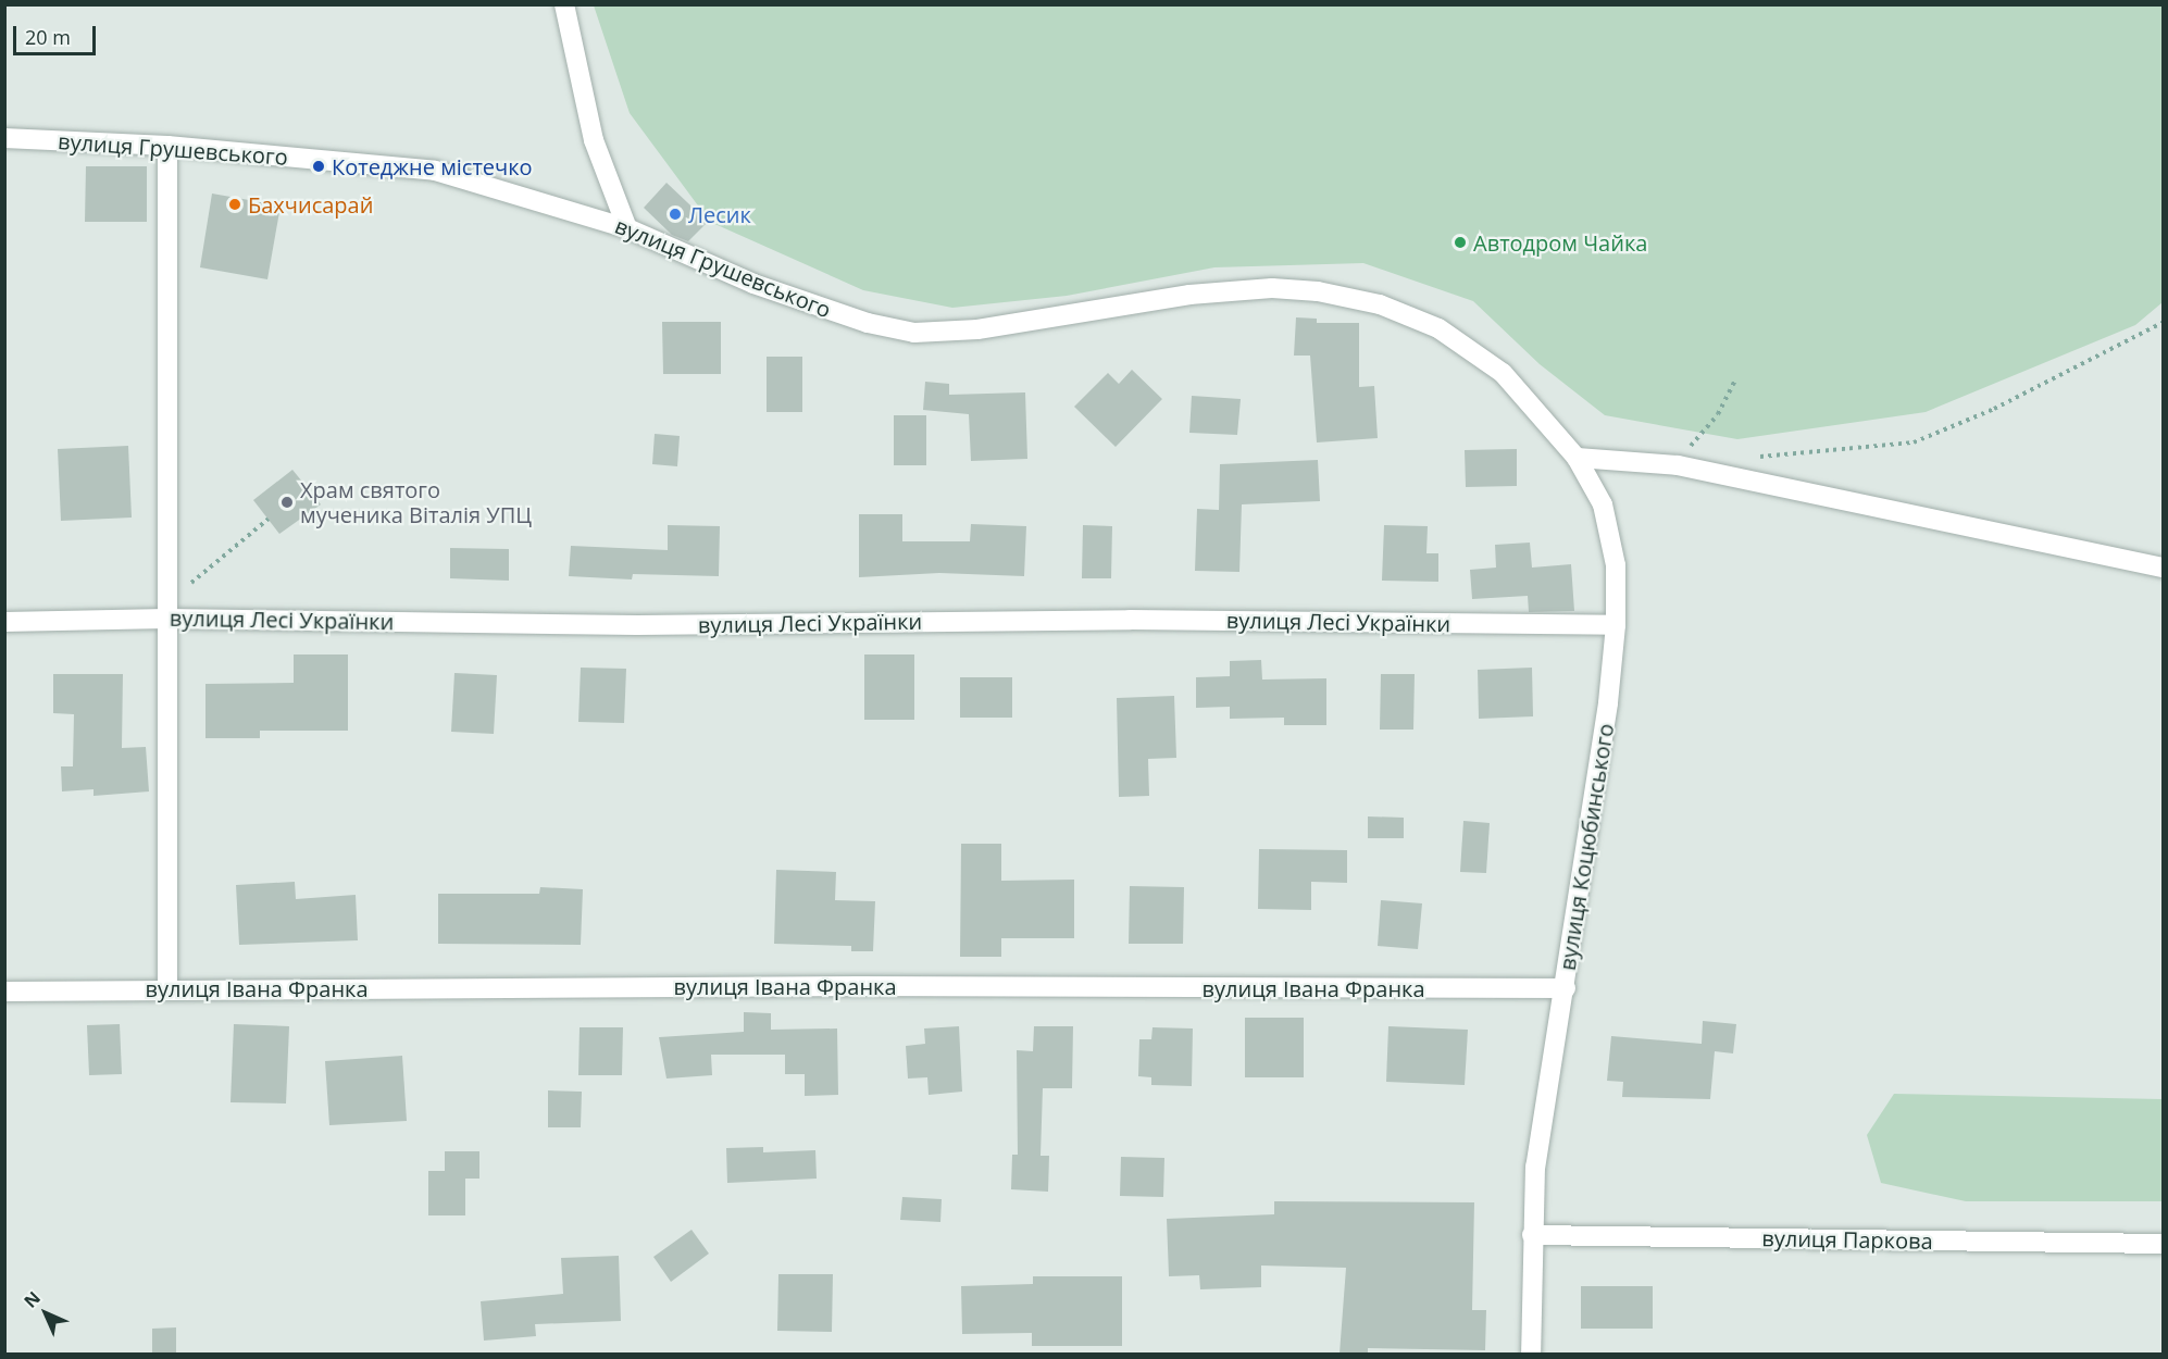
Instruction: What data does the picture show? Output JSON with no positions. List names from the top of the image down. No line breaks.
{"streets":{"street":["вулиця Грушевського","вулиця Лесі Українки","вулиця Коцюбинського","вулиця Івана Франка","вулиця Паркова"]},"crossings":[["вулиця Грушевського","вулиця Коцюбинського"],["вулиця Лесі Українки","вулиця Коцюбинського"],["вулиця Коцюбинського","вулиця Івана Франка"],["вулиця Коцюбинського","вулиця Паркова"]],"places":["Котеджне містечко","Бахчисарай","Лесик","Автодром Чайка","Храм святого мученика Віталія УПЦ"],"scale_bar":"20 m","north":"top left"}
